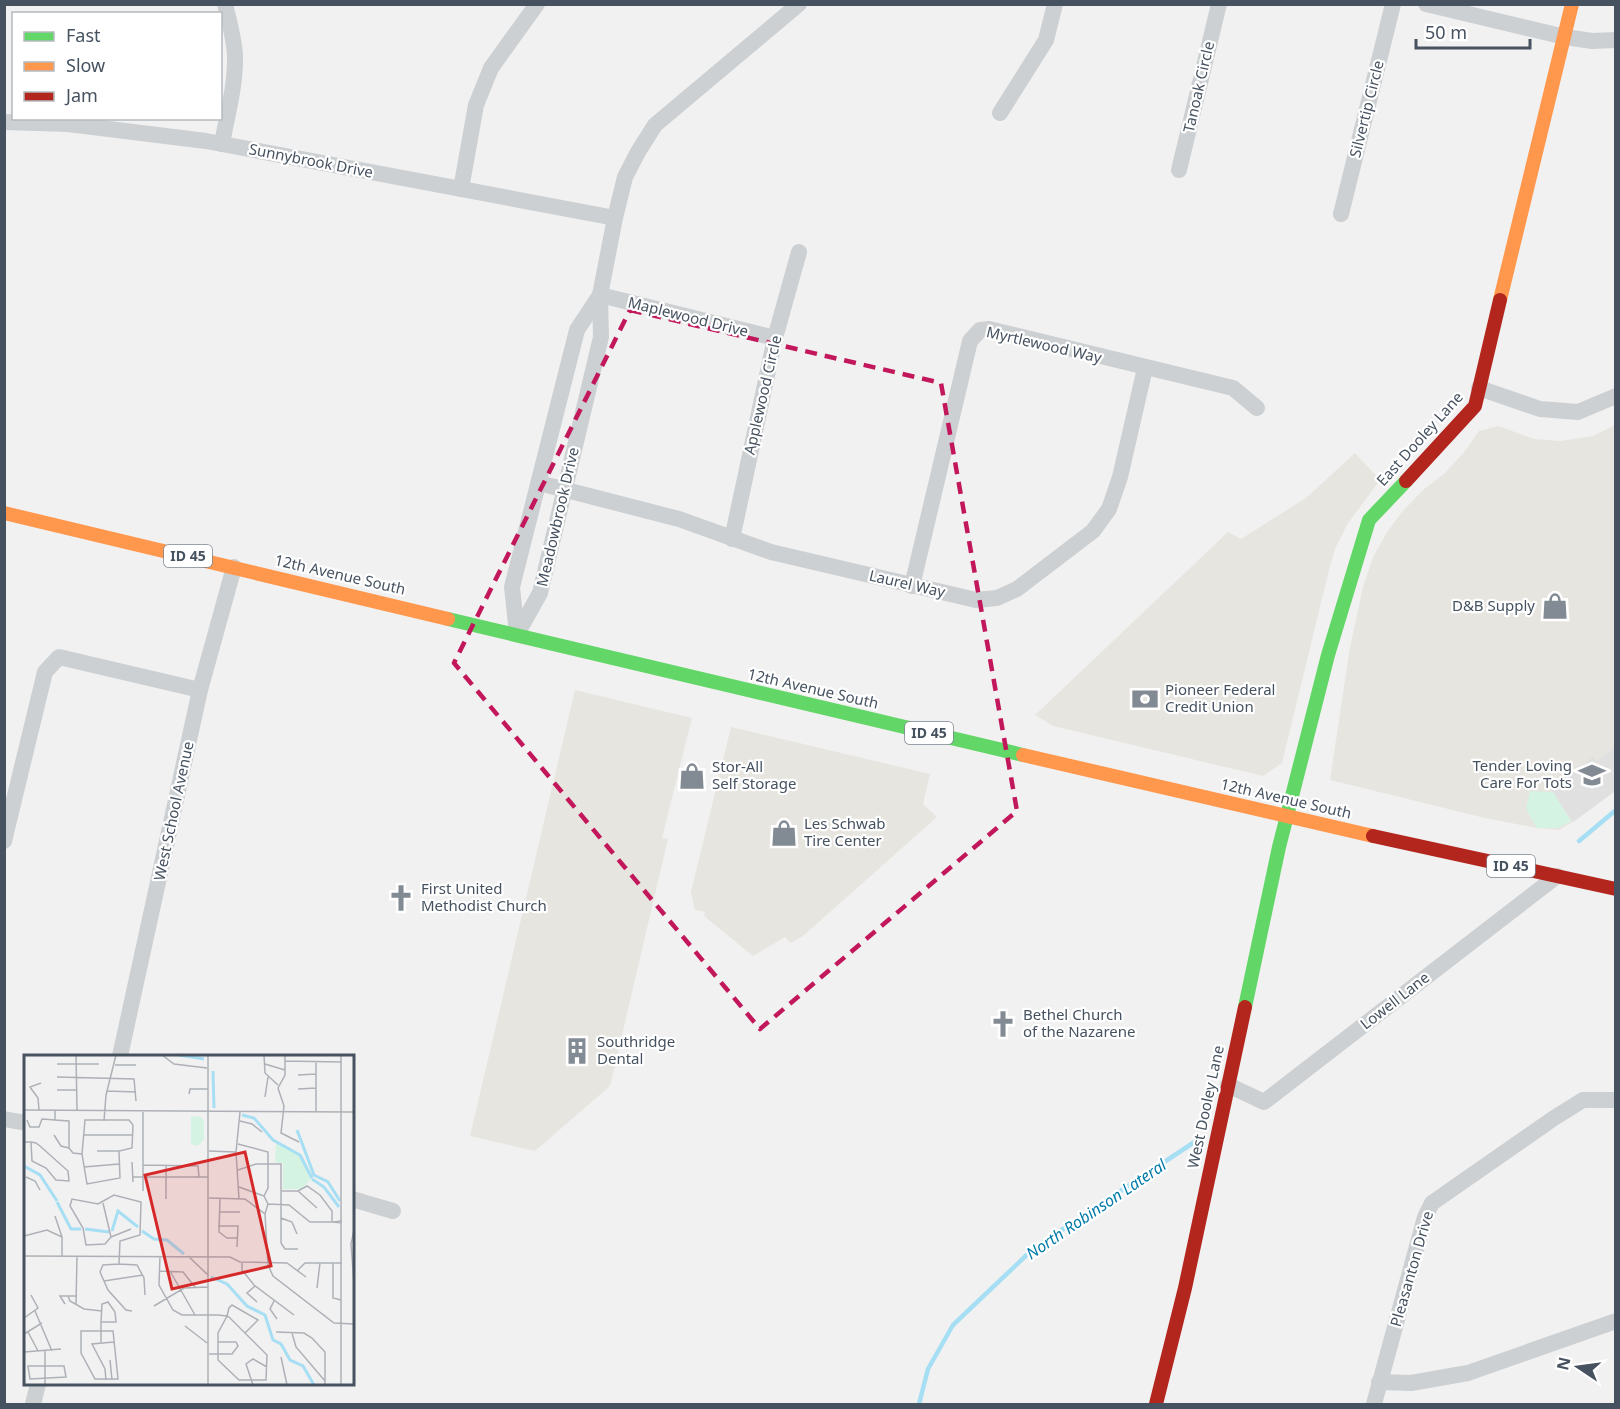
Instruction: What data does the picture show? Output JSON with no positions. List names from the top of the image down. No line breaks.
{"streets":{"main road":["East Dooley Lane","ID 45","12th Avenue South","West Dooley Lane"],"street":["Tanoak Circle","Silvertip Circle","Sunnybrook Drive","Maplewood Drive","Myrtlewood Way","Applewood Circle","Meadowbrook Drive","Laurel Way","West School Avenue","Lowell Lane","Pleasanton Drive"]},"crossings":[["Sunnybrook Drive","Meadowbrook Drive"],["Maplewood Drive","Applewood Circle"],["Maplewood Drive","Meadowbrook Drive"],["Myrtlewood Way","Laurel Way"],["Applewood Circle","Laurel Way"],["East Dooley Lane","12th Avenue South"],["East Dooley Lane","West Dooley Lane"],["Meadowbrook Drive","12th Avenue South"],["Meadowbrook Drive","Laurel Way"],["12th Avenue South","West School Avenue"],["12th Avenue South","Lowell Lane"],["12th Avenue South","West Dooley Lane"],["Lowell Lane","West Dooley Lane"]],"water":["North Robinson Lateral"],"places":{"shop":["D&B Supply","Stor-All Self Storage","Les Schwab Tire Center"],"bank":["Pioneer Federal Credit Union"],"school or university":["Tender Loving Care For Tots"],"church":["First United Methodist Church","Bethel Church of the Nazarene"],"building":["Southridge Dental"]},"legend":["Fast","Slow","Jam"],"scale_bar":"50 m","north":"left"}
